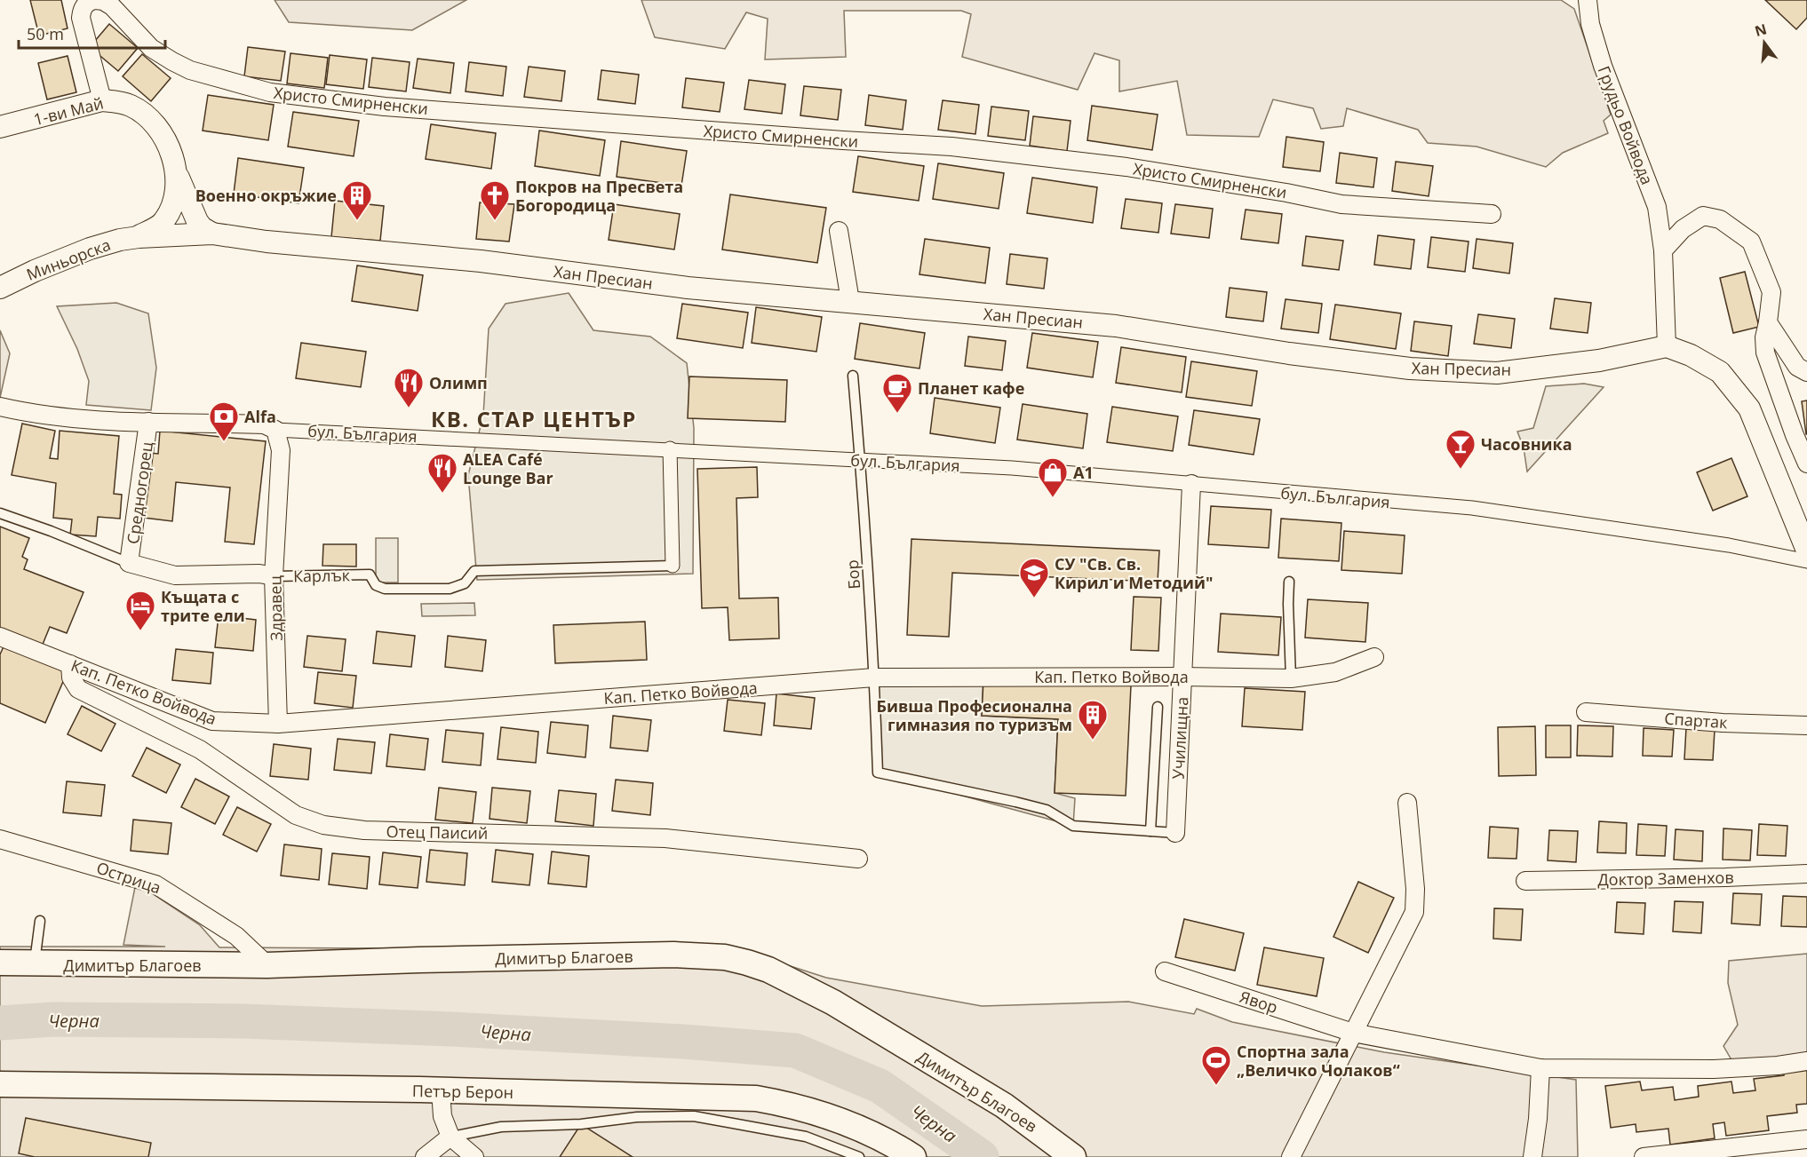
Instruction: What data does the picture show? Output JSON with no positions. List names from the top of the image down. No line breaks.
{"streets":{"main road":["Димитър Благоев","Петър Берон"],"street":["Христо Смирненски","1-ви Май","Грудьо Войвода","Миньорска","Хан Пресиан","бул. България","Средногорец","Карлък","Здравец","Кап. Петко Войвода","Спартак","Училищна","Отец Паисий","Острица","Доктор Заменхов","Явор"],"lane":["Бор"]},"crossings":[["Христо Смирненски","1-ви Май"],["1-ви Май","Миньорска"],["1-ви Май","Хан Пресиан"],["Грудьо Войвода","Хан Пресиан"],["Миньорска","Хан Пресиан"],["бул. България","Средногорец"],["бул. България","Бор"],["бул. България","Здравец"],["бул. България","Училищна"],["Средногорец","Карлък"],["Бор","Кап. Петко Войвода"],["Карлък","Здравец"],["Здравец","Кап. Петко Войвода"],["Кап. Петко Войвода","Училищна"],["Кап. Петко Войвода","Отец Паисий"],["Острица","Димитър Благоев"]],"districts":["КВ. СТАР ЦЕНТЪР"],"water":["Черна"],"places":{"building":["Военно окръжие","Бивша Професионална гимназия по туризъм"],"church":["Покров на Пресвета Богородица"],"restaurant":["Олимп","ALEA Café Lounge Bar"],"cafe":["Планет кафе"],"bank":["Alfa"],"bar":["Часовника"],"shop":["A1"],"school or university":["СУ \"Св. Св. Кирил и Методий\""],"hotel":["Къщата с трите ели"],"sports":["Спортна зала „Величко Чолаков“"]},"scale_bar":"50 m","north":"top"}
